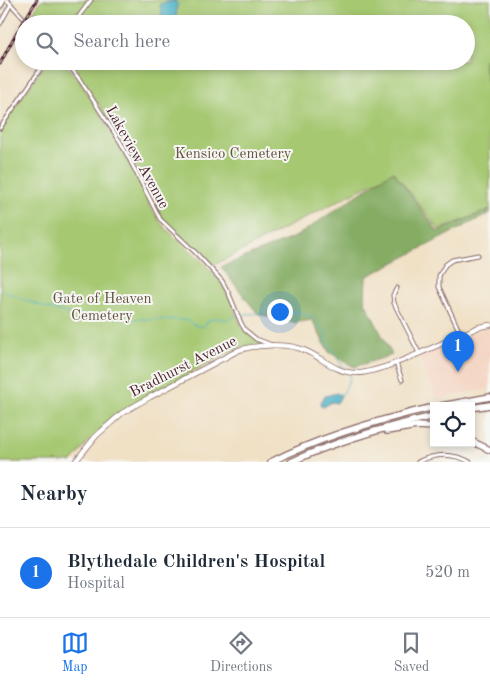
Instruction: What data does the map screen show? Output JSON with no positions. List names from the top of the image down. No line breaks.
{"streets":{"main road":["Bradhurst Avenue"],"street":["Lakeview Avenue"]},"crossings":[["Lakeview Avenue","Bradhurst Avenue"]],"parks":["Kensico Cemetery","Gate of Heaven Cemetery"],"page":{"search":"Search here","pins":"1","heading":"Nearby","list":[{"mark":"1","name":"Blythedale Children's Hospital","note":"Hospital","value":"520 m"}],"nav":["Map","Directions","Saved"]}}
